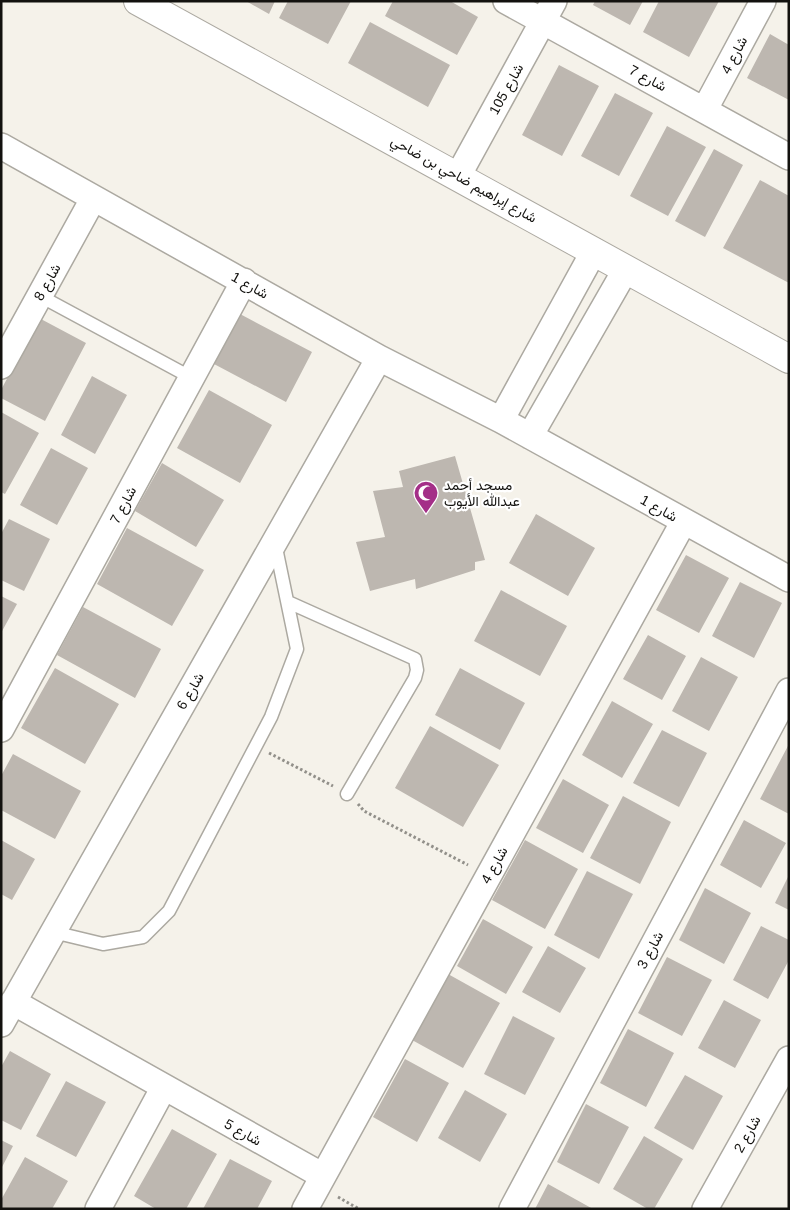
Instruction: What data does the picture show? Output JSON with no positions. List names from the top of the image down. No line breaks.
{"streets":{"street":["شارع 4","شارع 7","شارع 105","شارع إبراهيم ضاحي بن ضاحي","شارع 8","شارع 1","شارع 6","شارع 3","شارع 5","شارع 2"]},"crossings":[["شارع 4","شارع 7"],["شارع 4","شارع 1"],["شارع 4","شارع 5"],["شارع 7","شارع 105"],["شارع 7","شارع 1"],["شارع 105","شارع إبراهيم ضاحي بن ضاحي"],["شارع 8","شارع 1"],["شارع 1","شارع 6"],["شارع 6","شارع 5"]],"places":{"mosque":["مسجد أحمد عبدالله الأيوب"]}}
